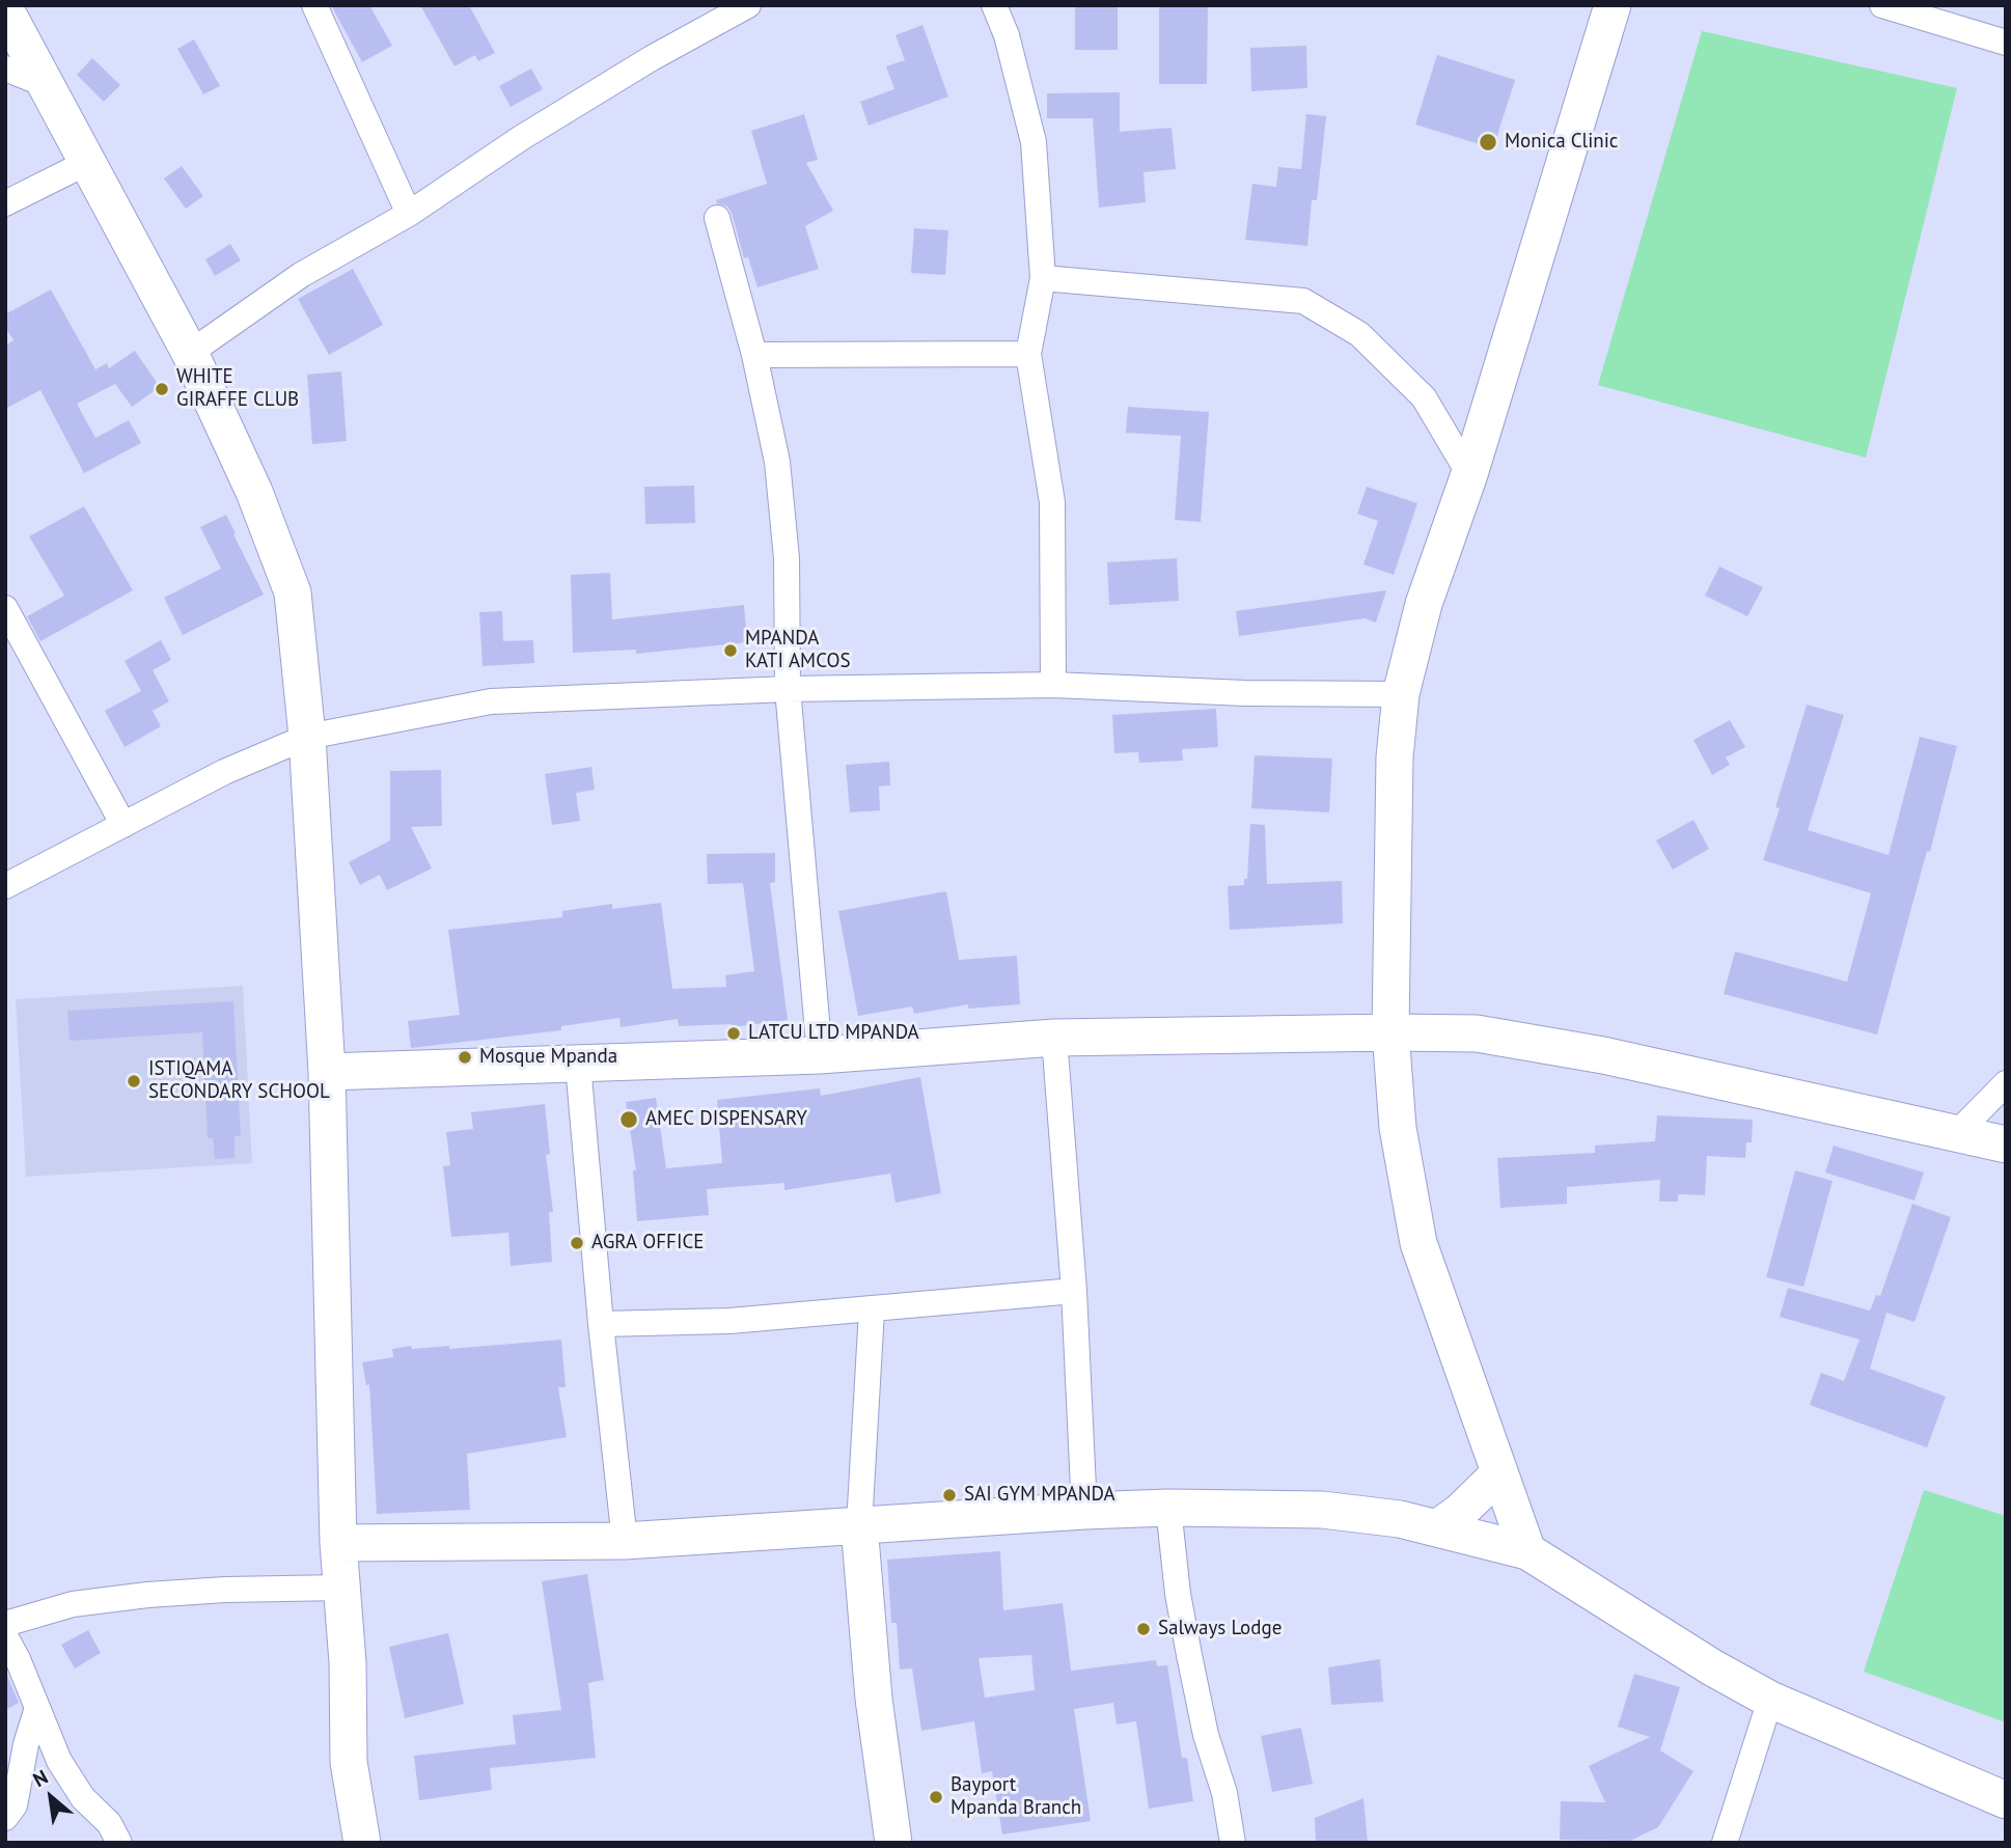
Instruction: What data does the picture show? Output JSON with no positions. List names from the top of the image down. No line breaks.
{"places":["Monica Clinic","WHITE GIRAFFE CLUB","MPANDA KATI AMCOS","LATCU LTD MPANDA","Mosque Mpanda","ISTIQAMA SECONDARY SCHOOL","AMEC DISPENSARY","AGRA OFFICE","SAI GYM MPANDA","Salways Lodge","Bayport Mpanda Branch"],"north":"top left"}
